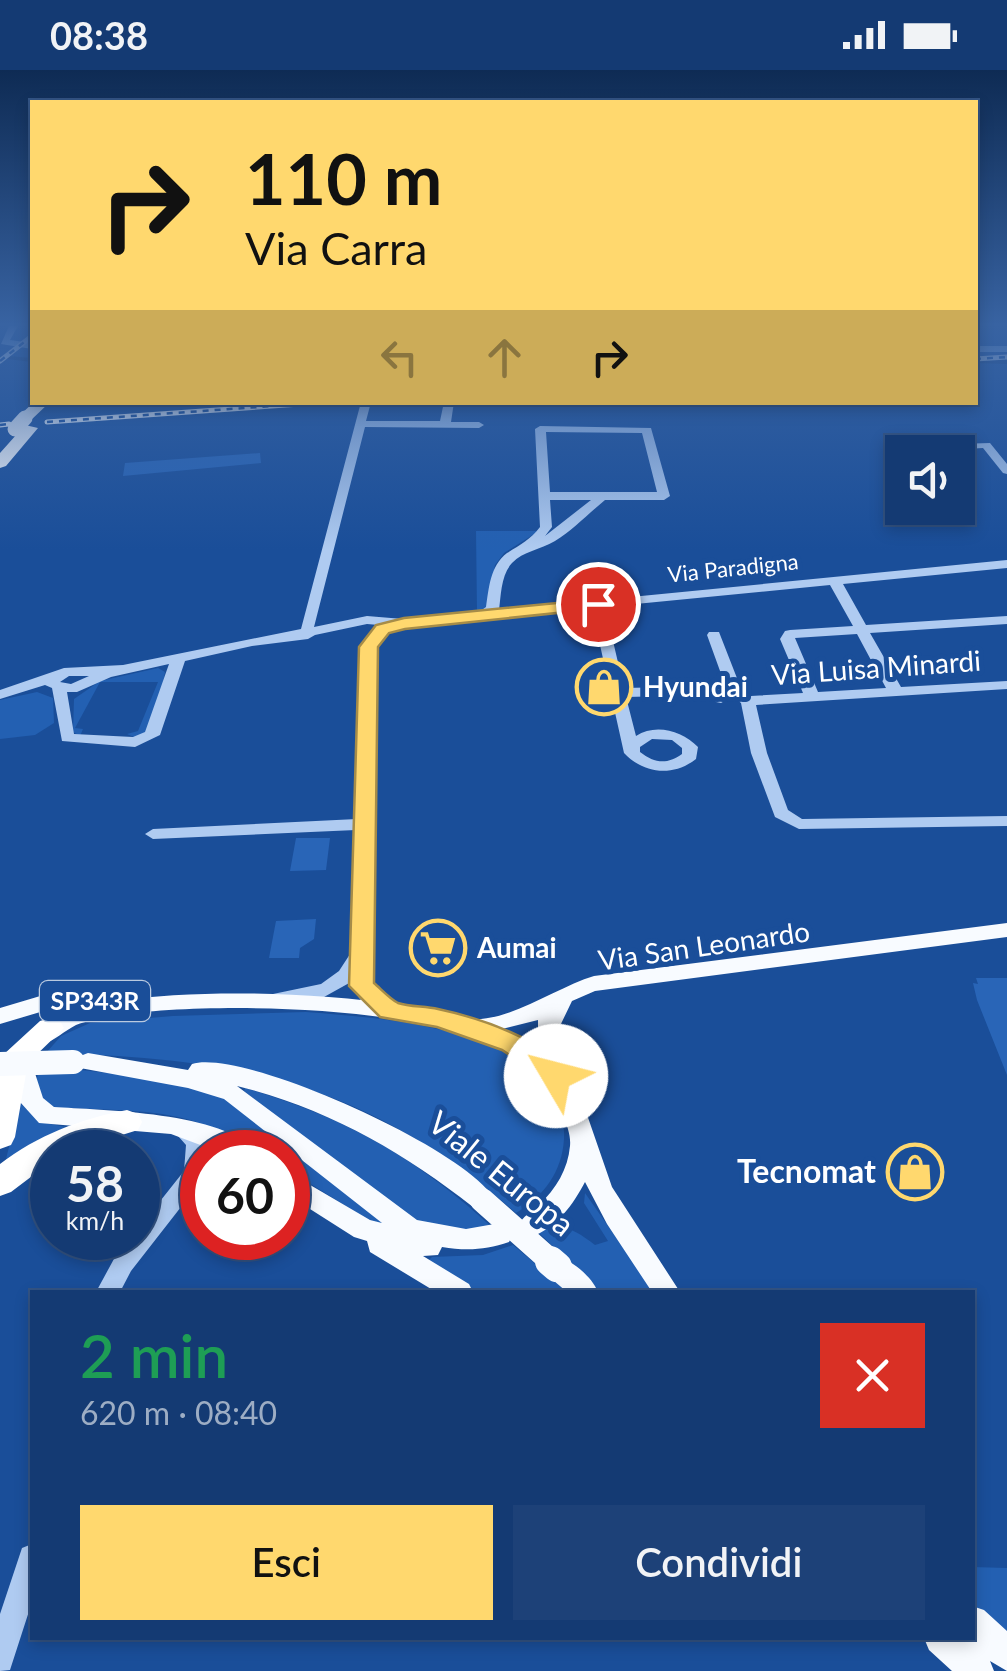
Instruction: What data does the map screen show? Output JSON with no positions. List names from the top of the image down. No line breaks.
{"streets":{"main road":["Via San Leonardo","SP343R","Viale Europa"],"street":["Via Paradigna","Via Luisa Minardi"]},"crossings":[["Via San Leonardo","SP343R"]],"places":{"shop":["Hyundai","Tecnomat"],"supermarket":["Aumai"]},"page":{"status":"08:38","turn":["110 m","Via Carra"],"speed":"58 km/h","limit":"60","heading":["2 min","620 m · 08:40"],"buttons":["Esci","Condividi"]}}
